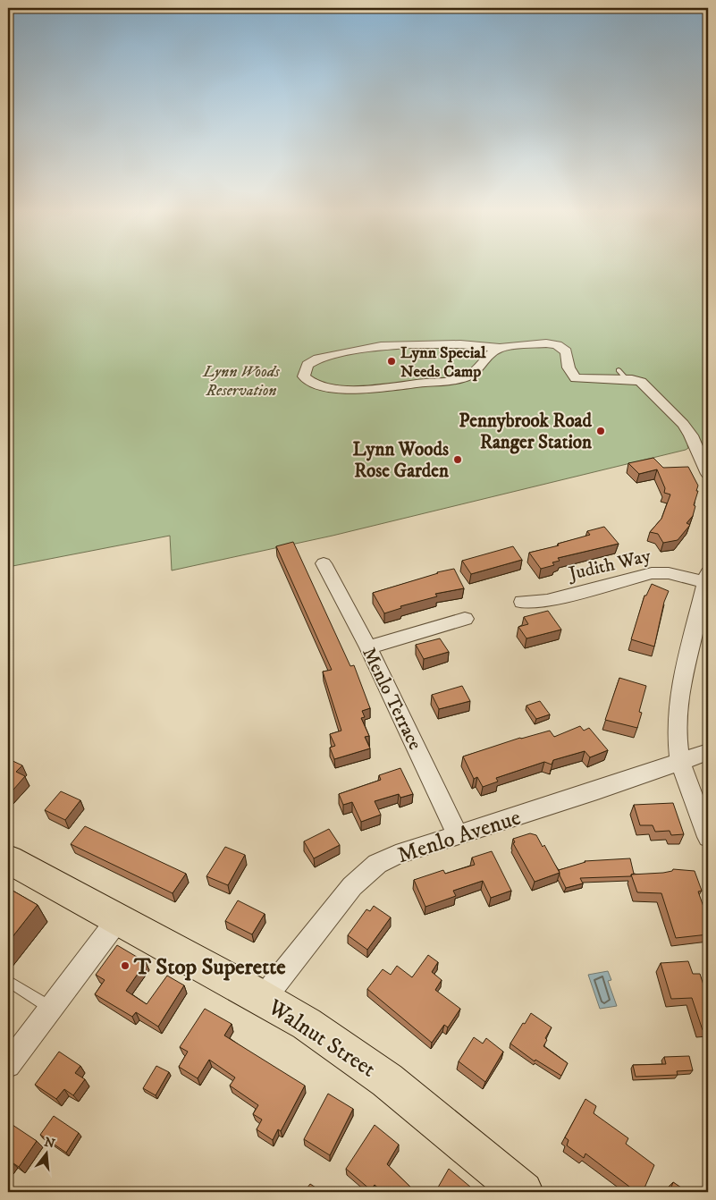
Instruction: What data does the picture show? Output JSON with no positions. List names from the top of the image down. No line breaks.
{"streets":{"main road":["Walnut Street"],"street":["Judith Way","Menlo Terrace","Menlo Avenue"]},"crossings":[["Menlo Terrace","Menlo Avenue"],["Menlo Avenue","Walnut Street"]],"parks":["Lynn Woods Reservation"],"places":["Lynn Special Needs Camp","Pennybrook Road Ranger Station","Lynn Woods Rose Garden","T Stop Superette"],"north":"top"}
